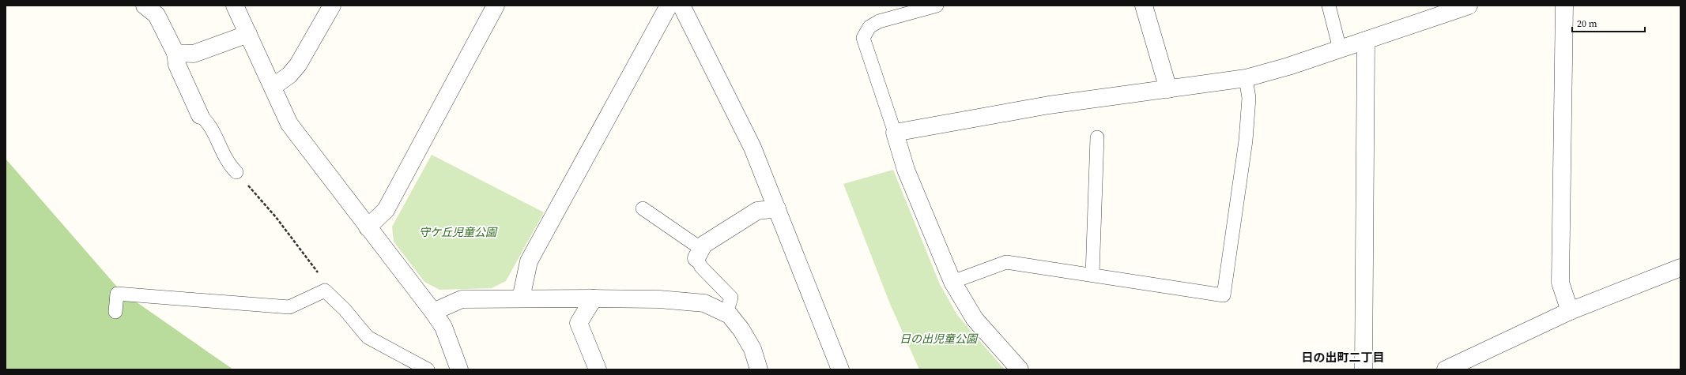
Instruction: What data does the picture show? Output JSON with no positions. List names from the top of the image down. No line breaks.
{"districts":["日の出町二丁目"],"parks":["守ケ丘児童公園","日の出児童公園"],"scale_bar":"20 m"}
